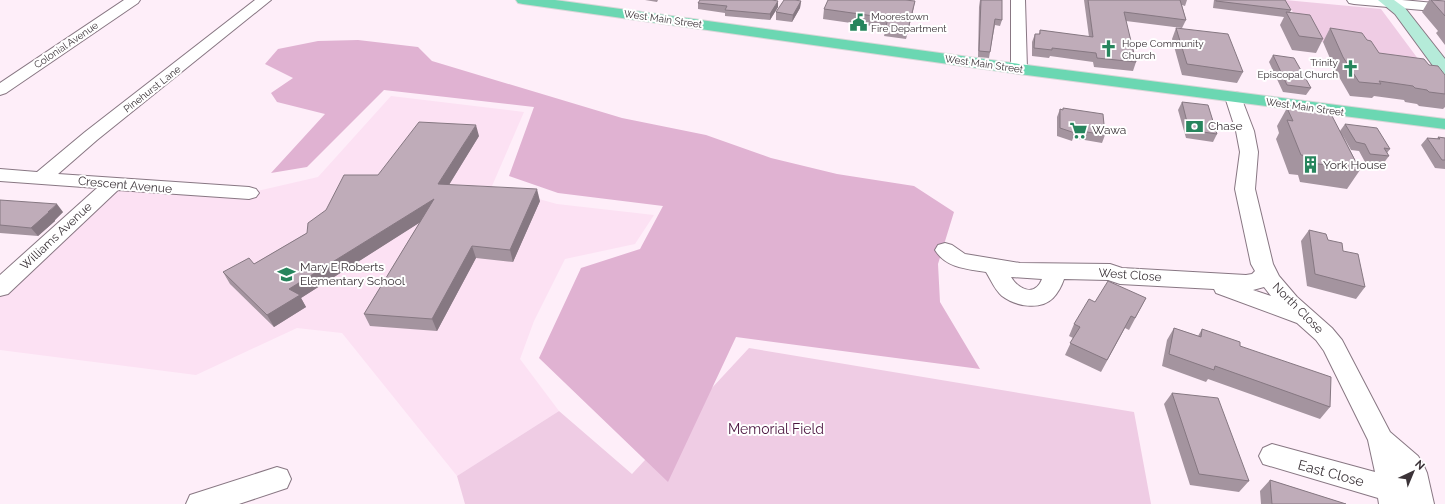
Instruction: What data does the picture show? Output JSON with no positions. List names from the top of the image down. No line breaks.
{"streets":{"main road":["West Main Street"],"street":["Colonial Avenue","Pinehurst Lane","Crescent Avenue","Williams Avenue","West Close","North Close","East Close"]},"crossings":[["West Main Street","North Close"],["Pinehurst Lane","Crescent Avenue"],["Crescent Avenue","Williams Avenue"],["West Close","North Close"],["North Close","East Close"]],"parks":["Memorial Field"],"places":{"public building":["Moorestown Fire Department"],"church":["Hope Community Church","Trinity Episcopal Church"],"bank":["Chase"],"supermarket":["Wawa"],"building":["York House"],"school or university":["Mary E Roberts Elementary School"]},"north":"top right"}
